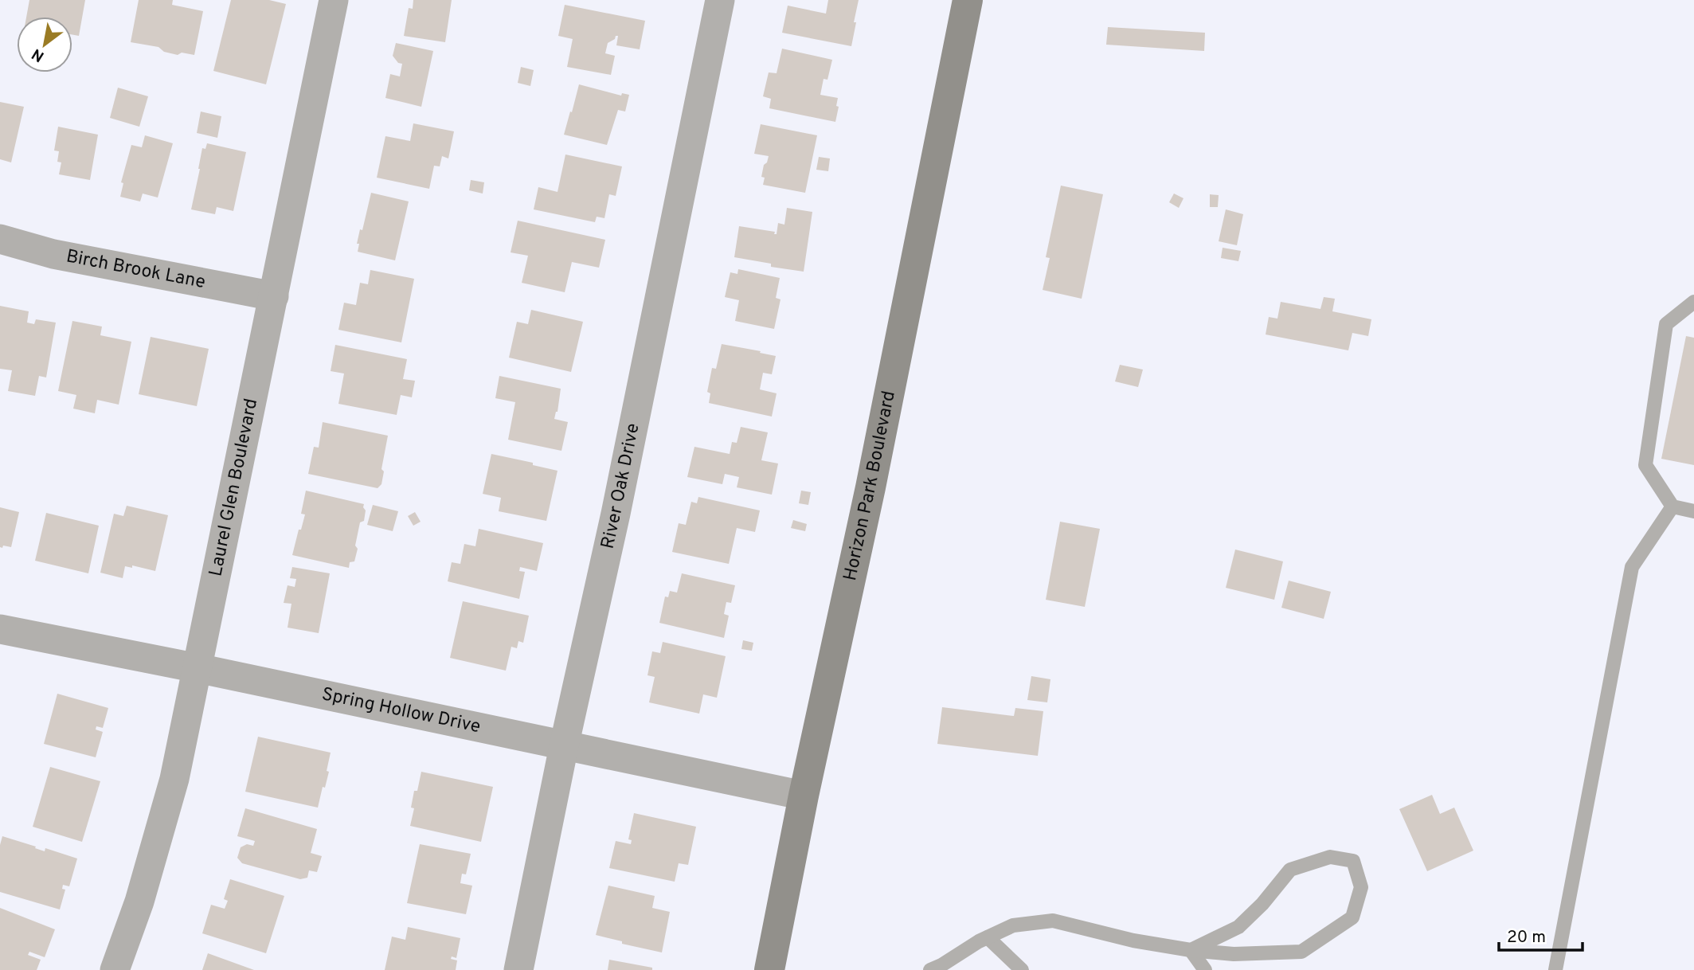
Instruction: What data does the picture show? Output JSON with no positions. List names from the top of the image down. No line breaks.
{"streets":{"street":["Birch Brook Lane","River Oak Drive","Horizon Park Boulevard","Laurel Glen Boulevard","Spring Hollow Drive"]},"crossings":[["Birch Brook Lane","Laurel Glen Boulevard"],["River Oak Drive","Spring Hollow Drive"],["Horizon Park Boulevard","Spring Hollow Drive"],["Laurel Glen Boulevard","Spring Hollow Drive"]],"scale_bar":"20 m","north":"bottom left"}
